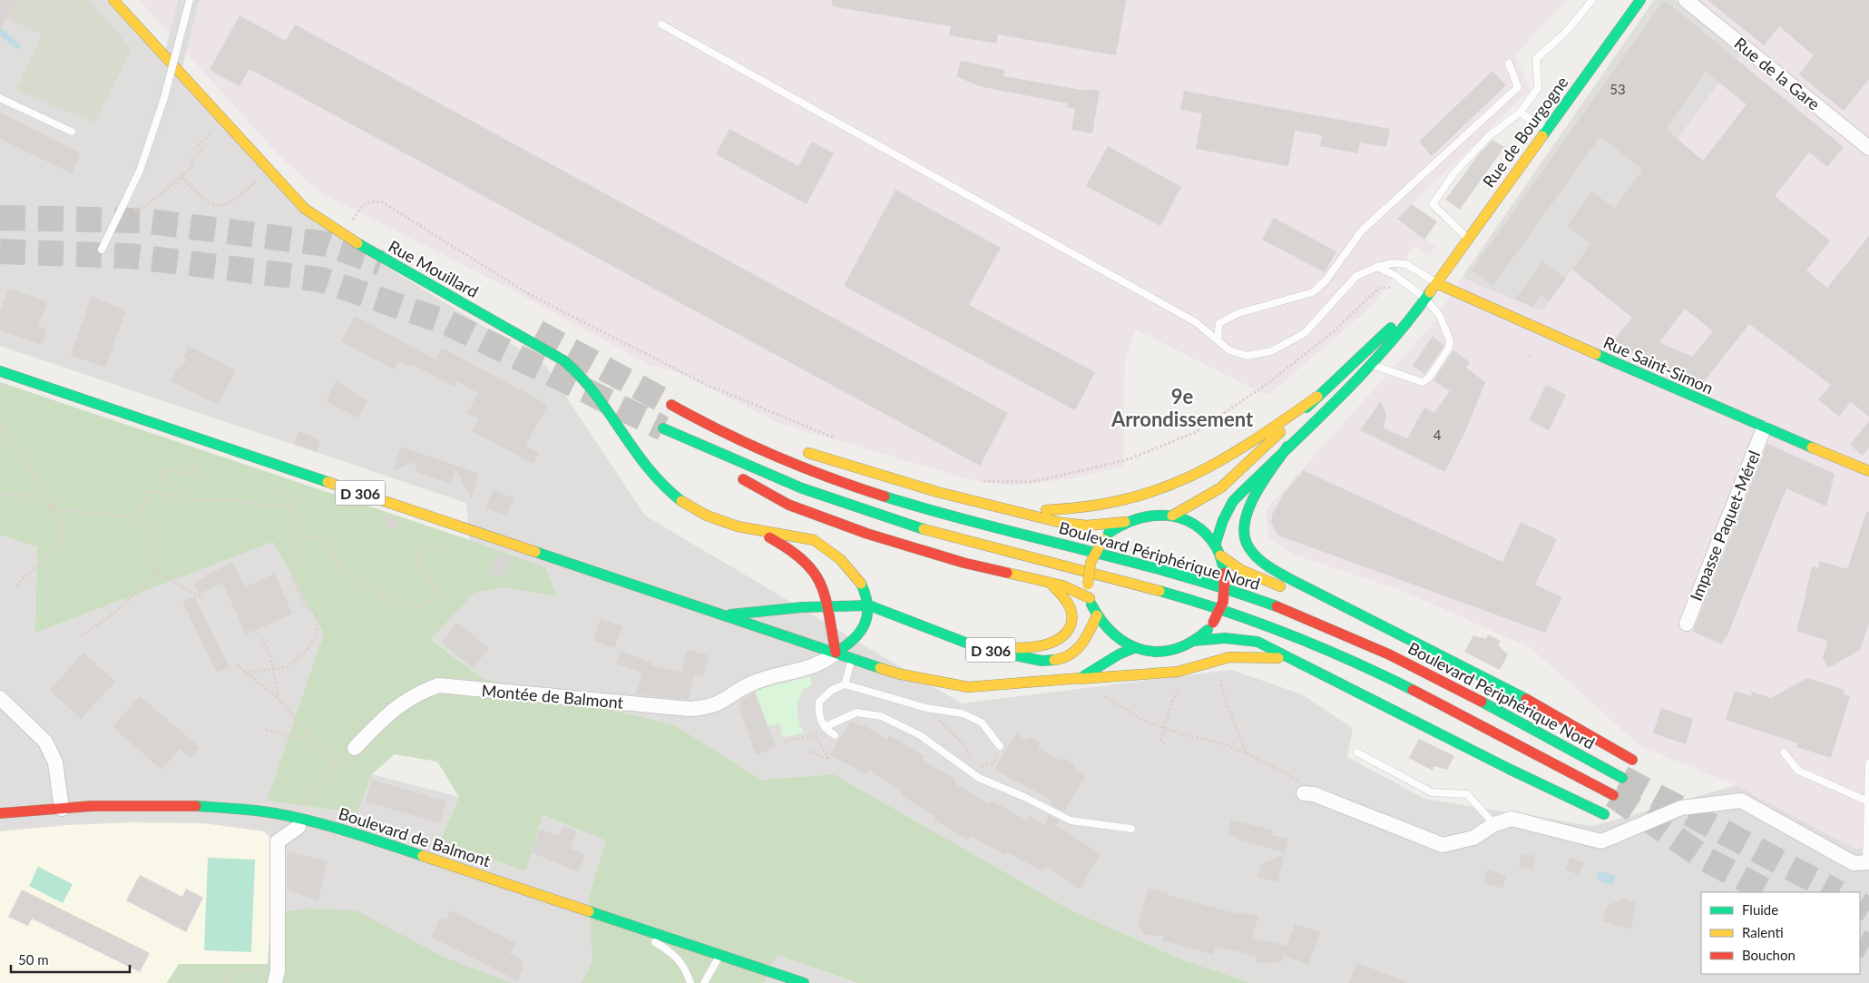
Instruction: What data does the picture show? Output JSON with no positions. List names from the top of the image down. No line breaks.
{"streets":{"main road":["Rue de Bourgogne","Rue Mouillard","Rue Saint-Simon","D 306","Boulevard Périphérique Nord","Boulevard de Balmont"],"street":["Rue de la Gare","Impasse Paquet-Mérel","Montée de Balmont"]},"crossings":[["Rue de Bourgogne","Rue Saint-Simon"],["Rue Mouillard","D 306"],["Rue Mouillard","Montée de Balmont"],["Rue Saint-Simon","Impasse Paquet-Mérel"],["D 306","Montée de Balmont"]],"districts":["9e Arrondissement"],"house_numbers":["53","4"],"legend":["Fluide","Ralenti","Bouchon"],"scale_bar":"50 m"}
